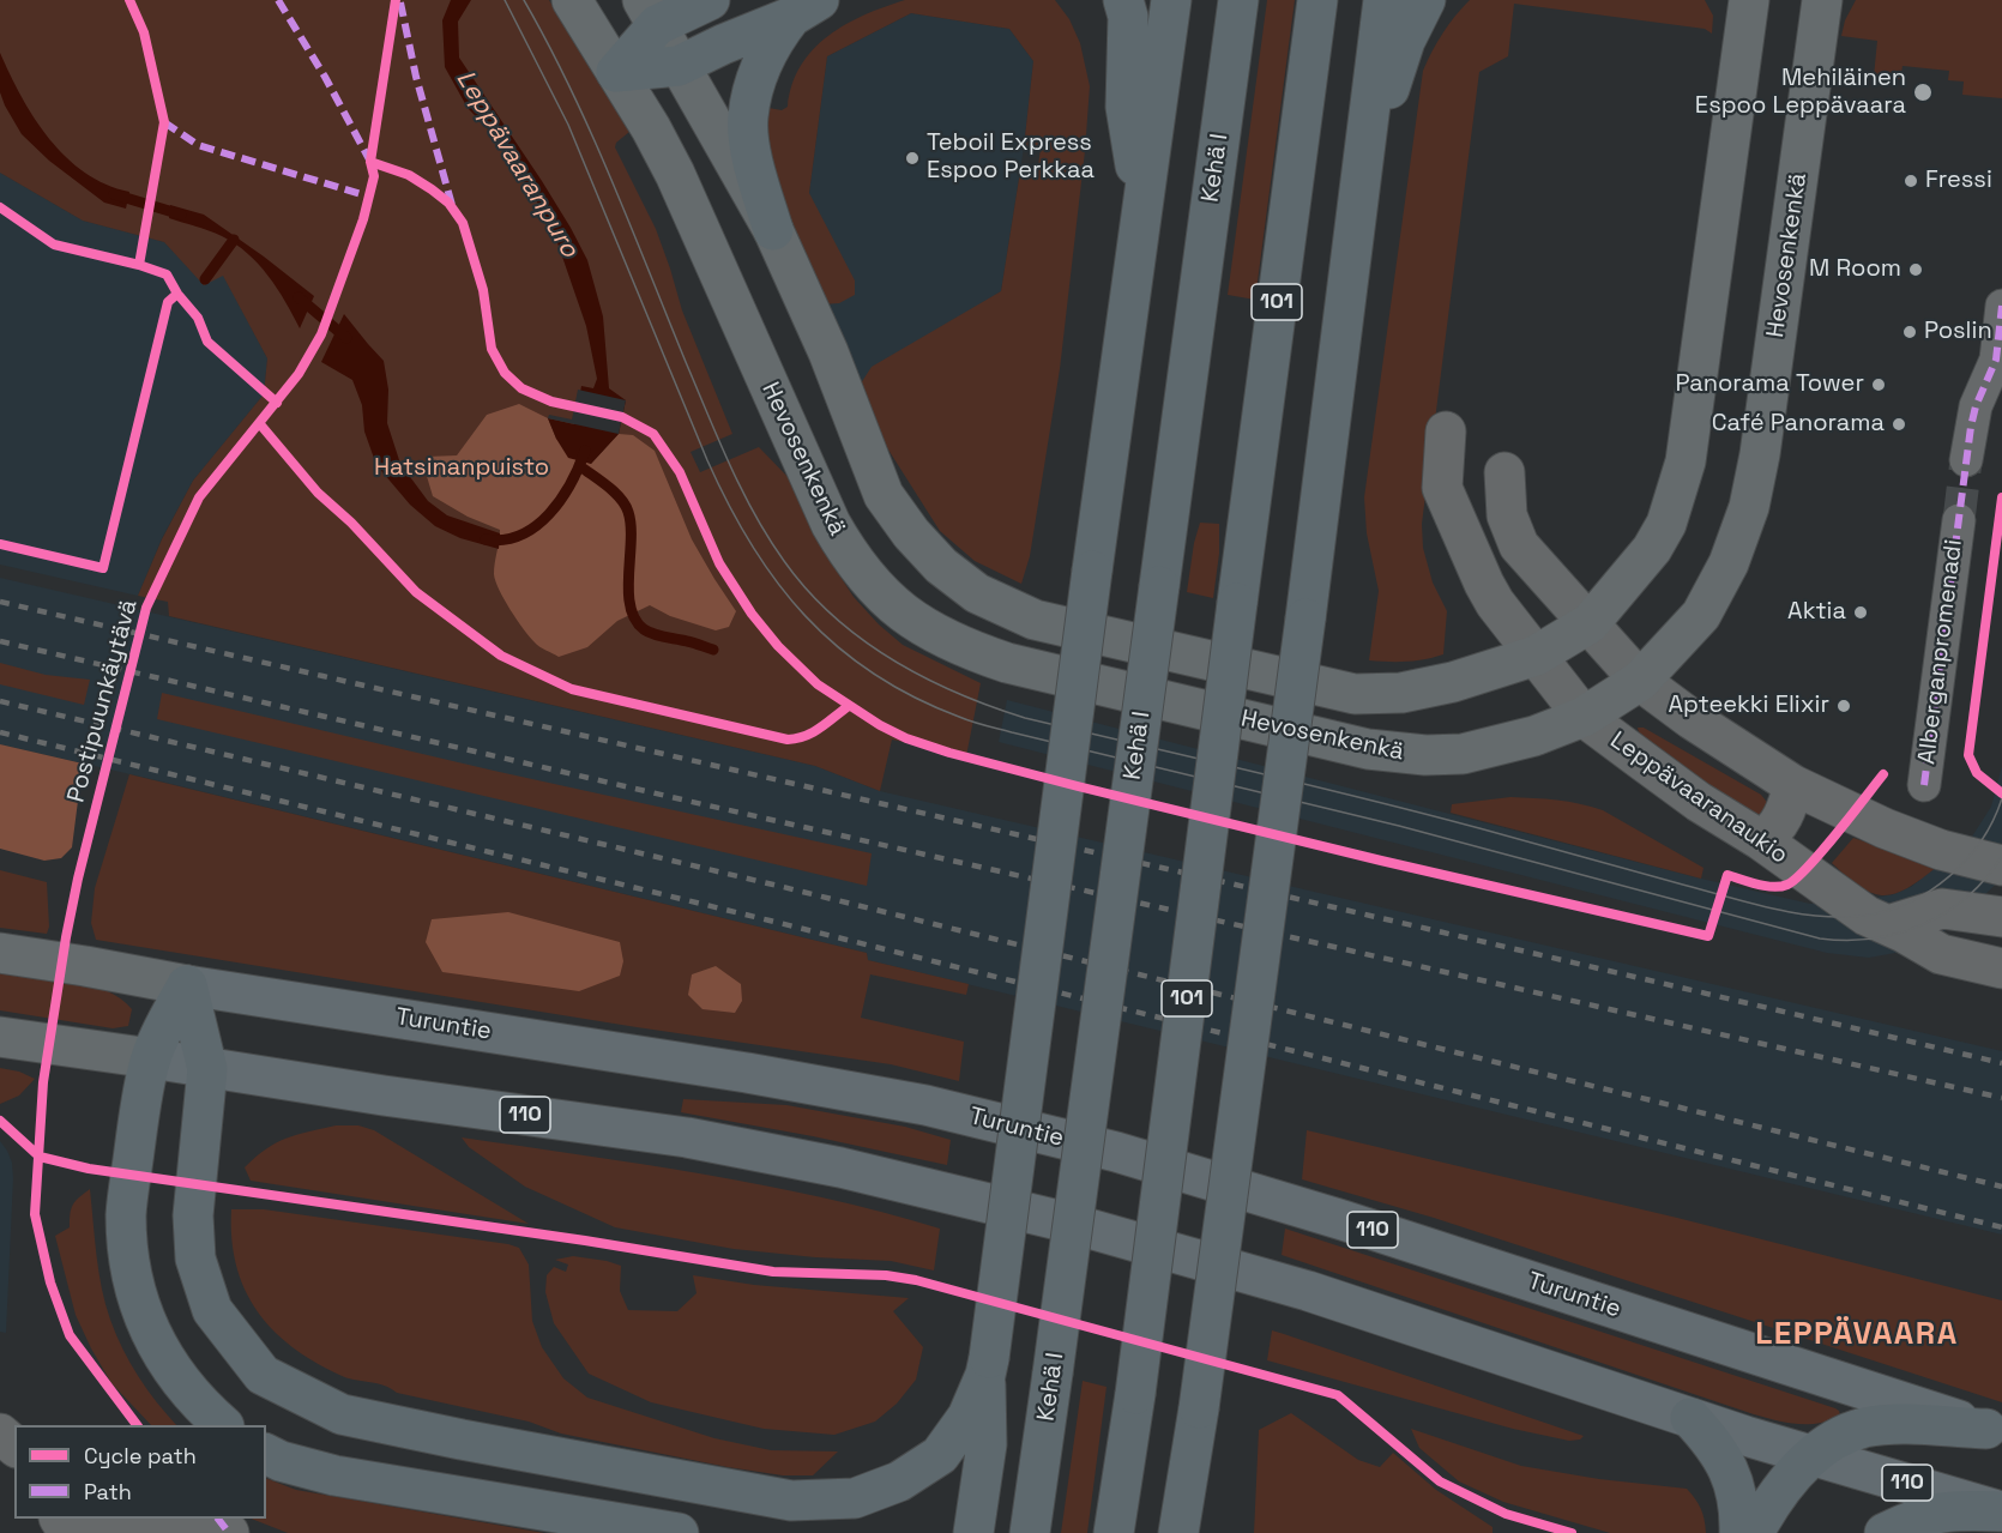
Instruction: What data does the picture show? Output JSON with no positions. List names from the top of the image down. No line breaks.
{"streets":{"highway":["Kehä I","101"],"main road":["Hevosenkenkä","Turuntie","110"],"street":["Alberganpromenadi","Leppävaaranaukio"],"cycle path":["Postipuunkäytävä"]},"crossings":[["Hevosenkenkä","Leppävaaranaukio"]],"districts":["LEPPÄVAARA"],"water":["Leppävaaranpuro"],"parks":["Hatsinanpuisto"],"places":["Mehiläinen Espoo Leppävaara","Teboil Express Espoo Perkkaa","Fressi","M Room","Poslin","Panorama Tower","Café Panorama","Aktia","Apteekki Elixir"],"legend":["Cycle path","Path"]}
